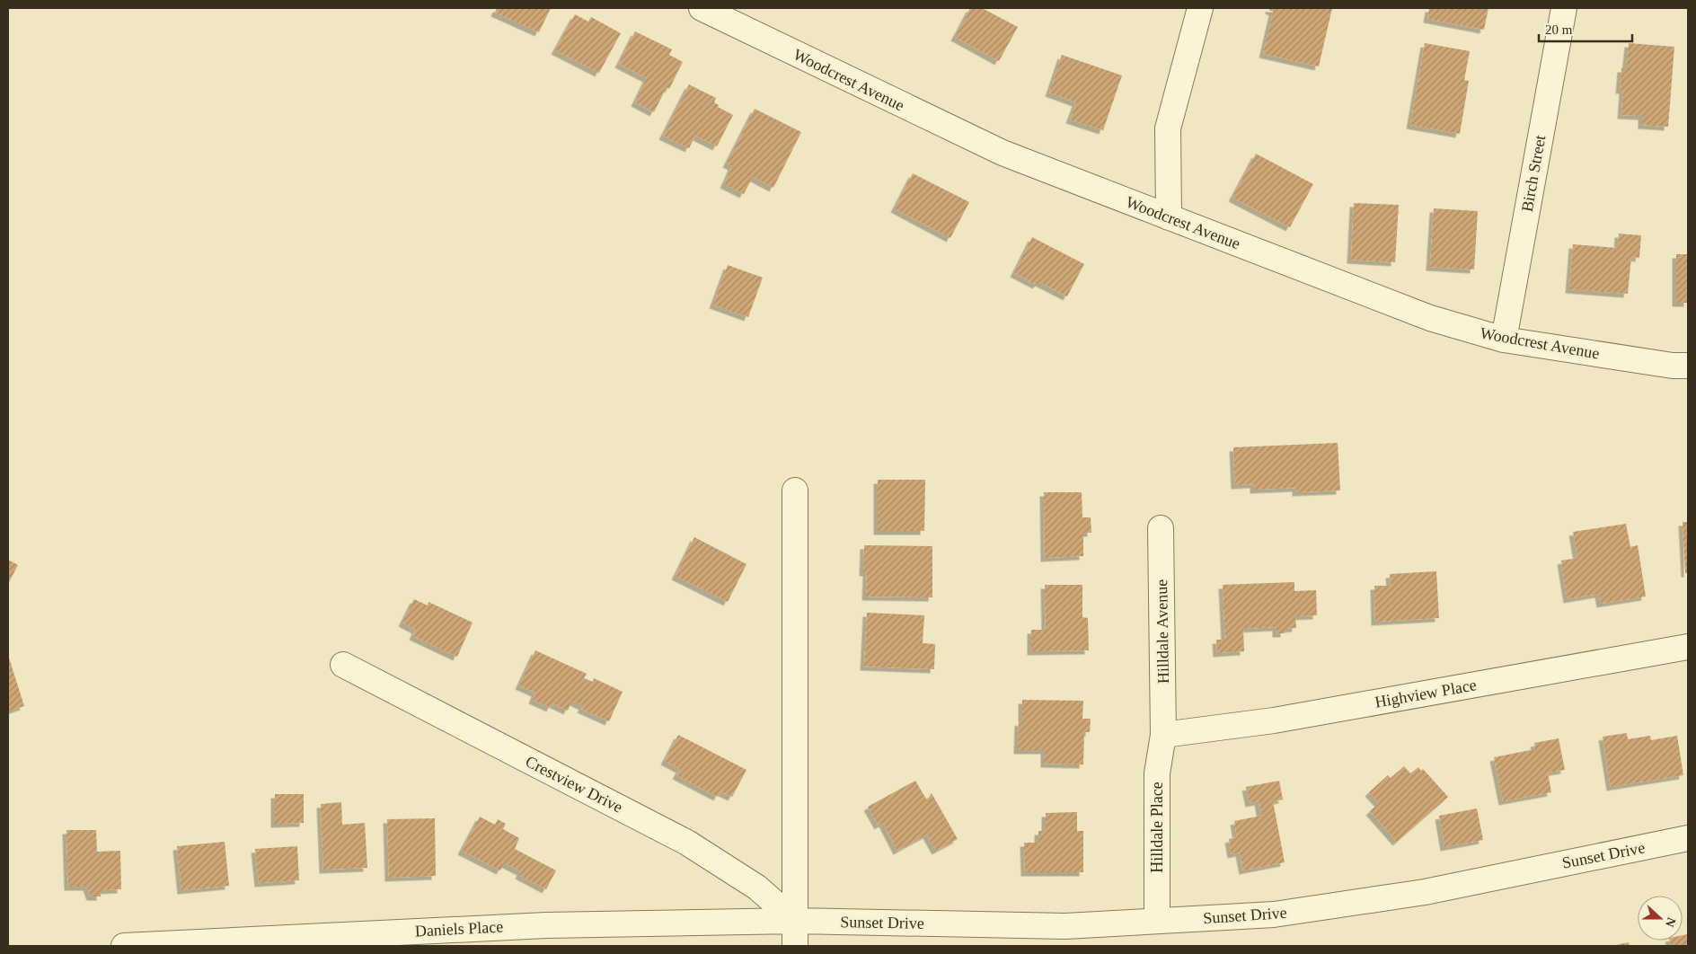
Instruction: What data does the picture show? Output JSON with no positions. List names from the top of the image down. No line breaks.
{"streets":{"street":["Woodcrest Avenue","Birch Street","Hilldale Avenue","Highview Place","Crestview Drive","Hilldale Place","Sunset Drive","Daniels Place"]},"crossings":[["Woodcrest Avenue","Birch Street"],["Hilldale Avenue","Highview Place"],["Hilldale Avenue","Hilldale Place"],["Highview Place","Hilldale Place"],["Crestview Drive","Sunset Drive"],["Crestview Drive","Daniels Place"],["Hilldale Place","Sunset Drive"],["Sunset Drive","Daniels Place"]],"scale_bar":"20 m","north":"right"}
